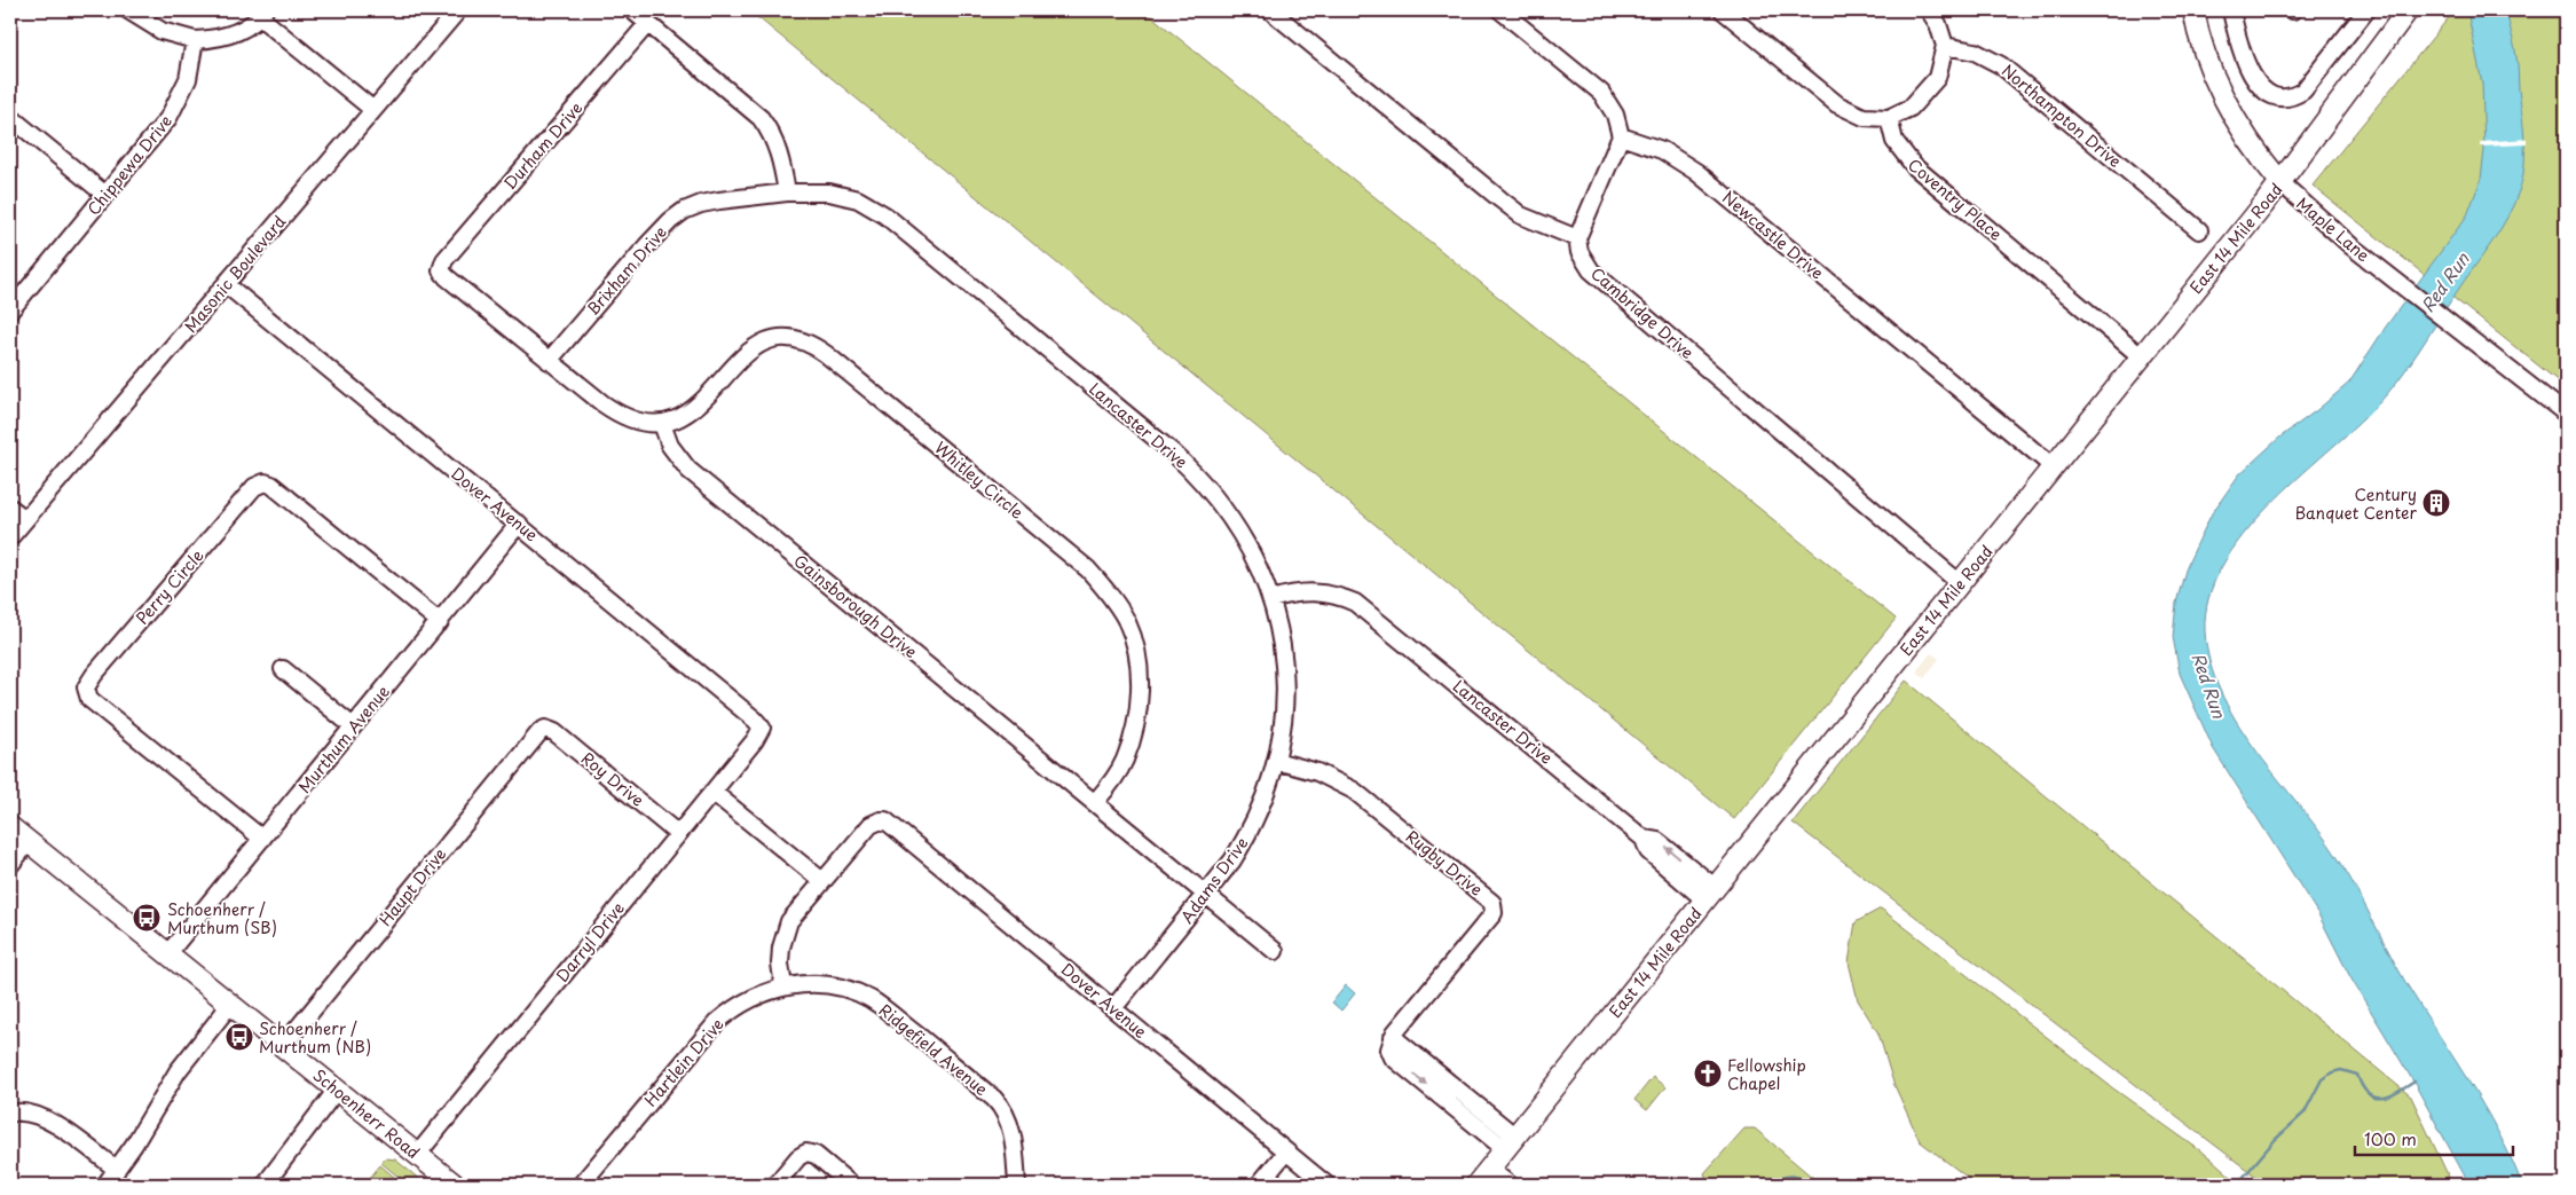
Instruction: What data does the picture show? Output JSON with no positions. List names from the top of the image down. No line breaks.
{"streets":{"main road":["East 14 Mile Road","Schoenherr Road"],"street":["Northampton Drive","Durham Drive","Chippewa Drive","Coventry Place","Maple Lane","Newcastle Drive","Brixham Drive","Masonic Boulevard","Cambridge Drive","Lancaster Drive","Whitley Circle","Dover Avenue","Perry Circle","Gainsborough Drive","Murthum Avenue","Roy Drive","Rugby Drive","Adams Drive","Haupt Drive","Darryl Drive","Ridgefield Avenue","Hartlein Drive"]},"crossings":[["Durham Drive","Brixham Drive"],["Coventry Place","East 14 Mile Road"],["Maple Lane","East 14 Mile Road"],["Newcastle Drive","East 14 Mile Road"],["East 14 Mile Road","Cambridge Drive"],["East 14 Mile Road","Lancaster Drive"],["East 14 Mile Road","Rugby Drive"],["Brixham Drive","Lancaster Drive"],["Masonic Boulevard","Dover Avenue"],["Lancaster Drive","Adams Drive"],["Whitley Circle","Gainsborough Drive"],["Dover Avenue","Murthum Avenue"],["Dover Avenue","Adams Drive"],["Dover Avenue","Darryl Drive"],["Perry Circle","Murthum Avenue"],["Gainsborough Drive","Adams Drive"],["Murthum Avenue","Schoenherr Road"],["Roy Drive","Haupt Drive"],["Roy Drive","Darryl Drive"],["Rugby Drive","Adams Drive"],["Haupt Drive","Schoenherr Road"],["Darryl Drive","Schoenherr Road"],["Ridgefield Avenue","Hartlein Drive"]],"water":["Red Run"],"places":{"building":["Century Banquet Center"],"bus stop":["Schoenherr / Murthum (SB)","Schoenherr / Murthum (NB)"],"church":["Fellowship Chapel"]},"scale_bar":"100 m"}
